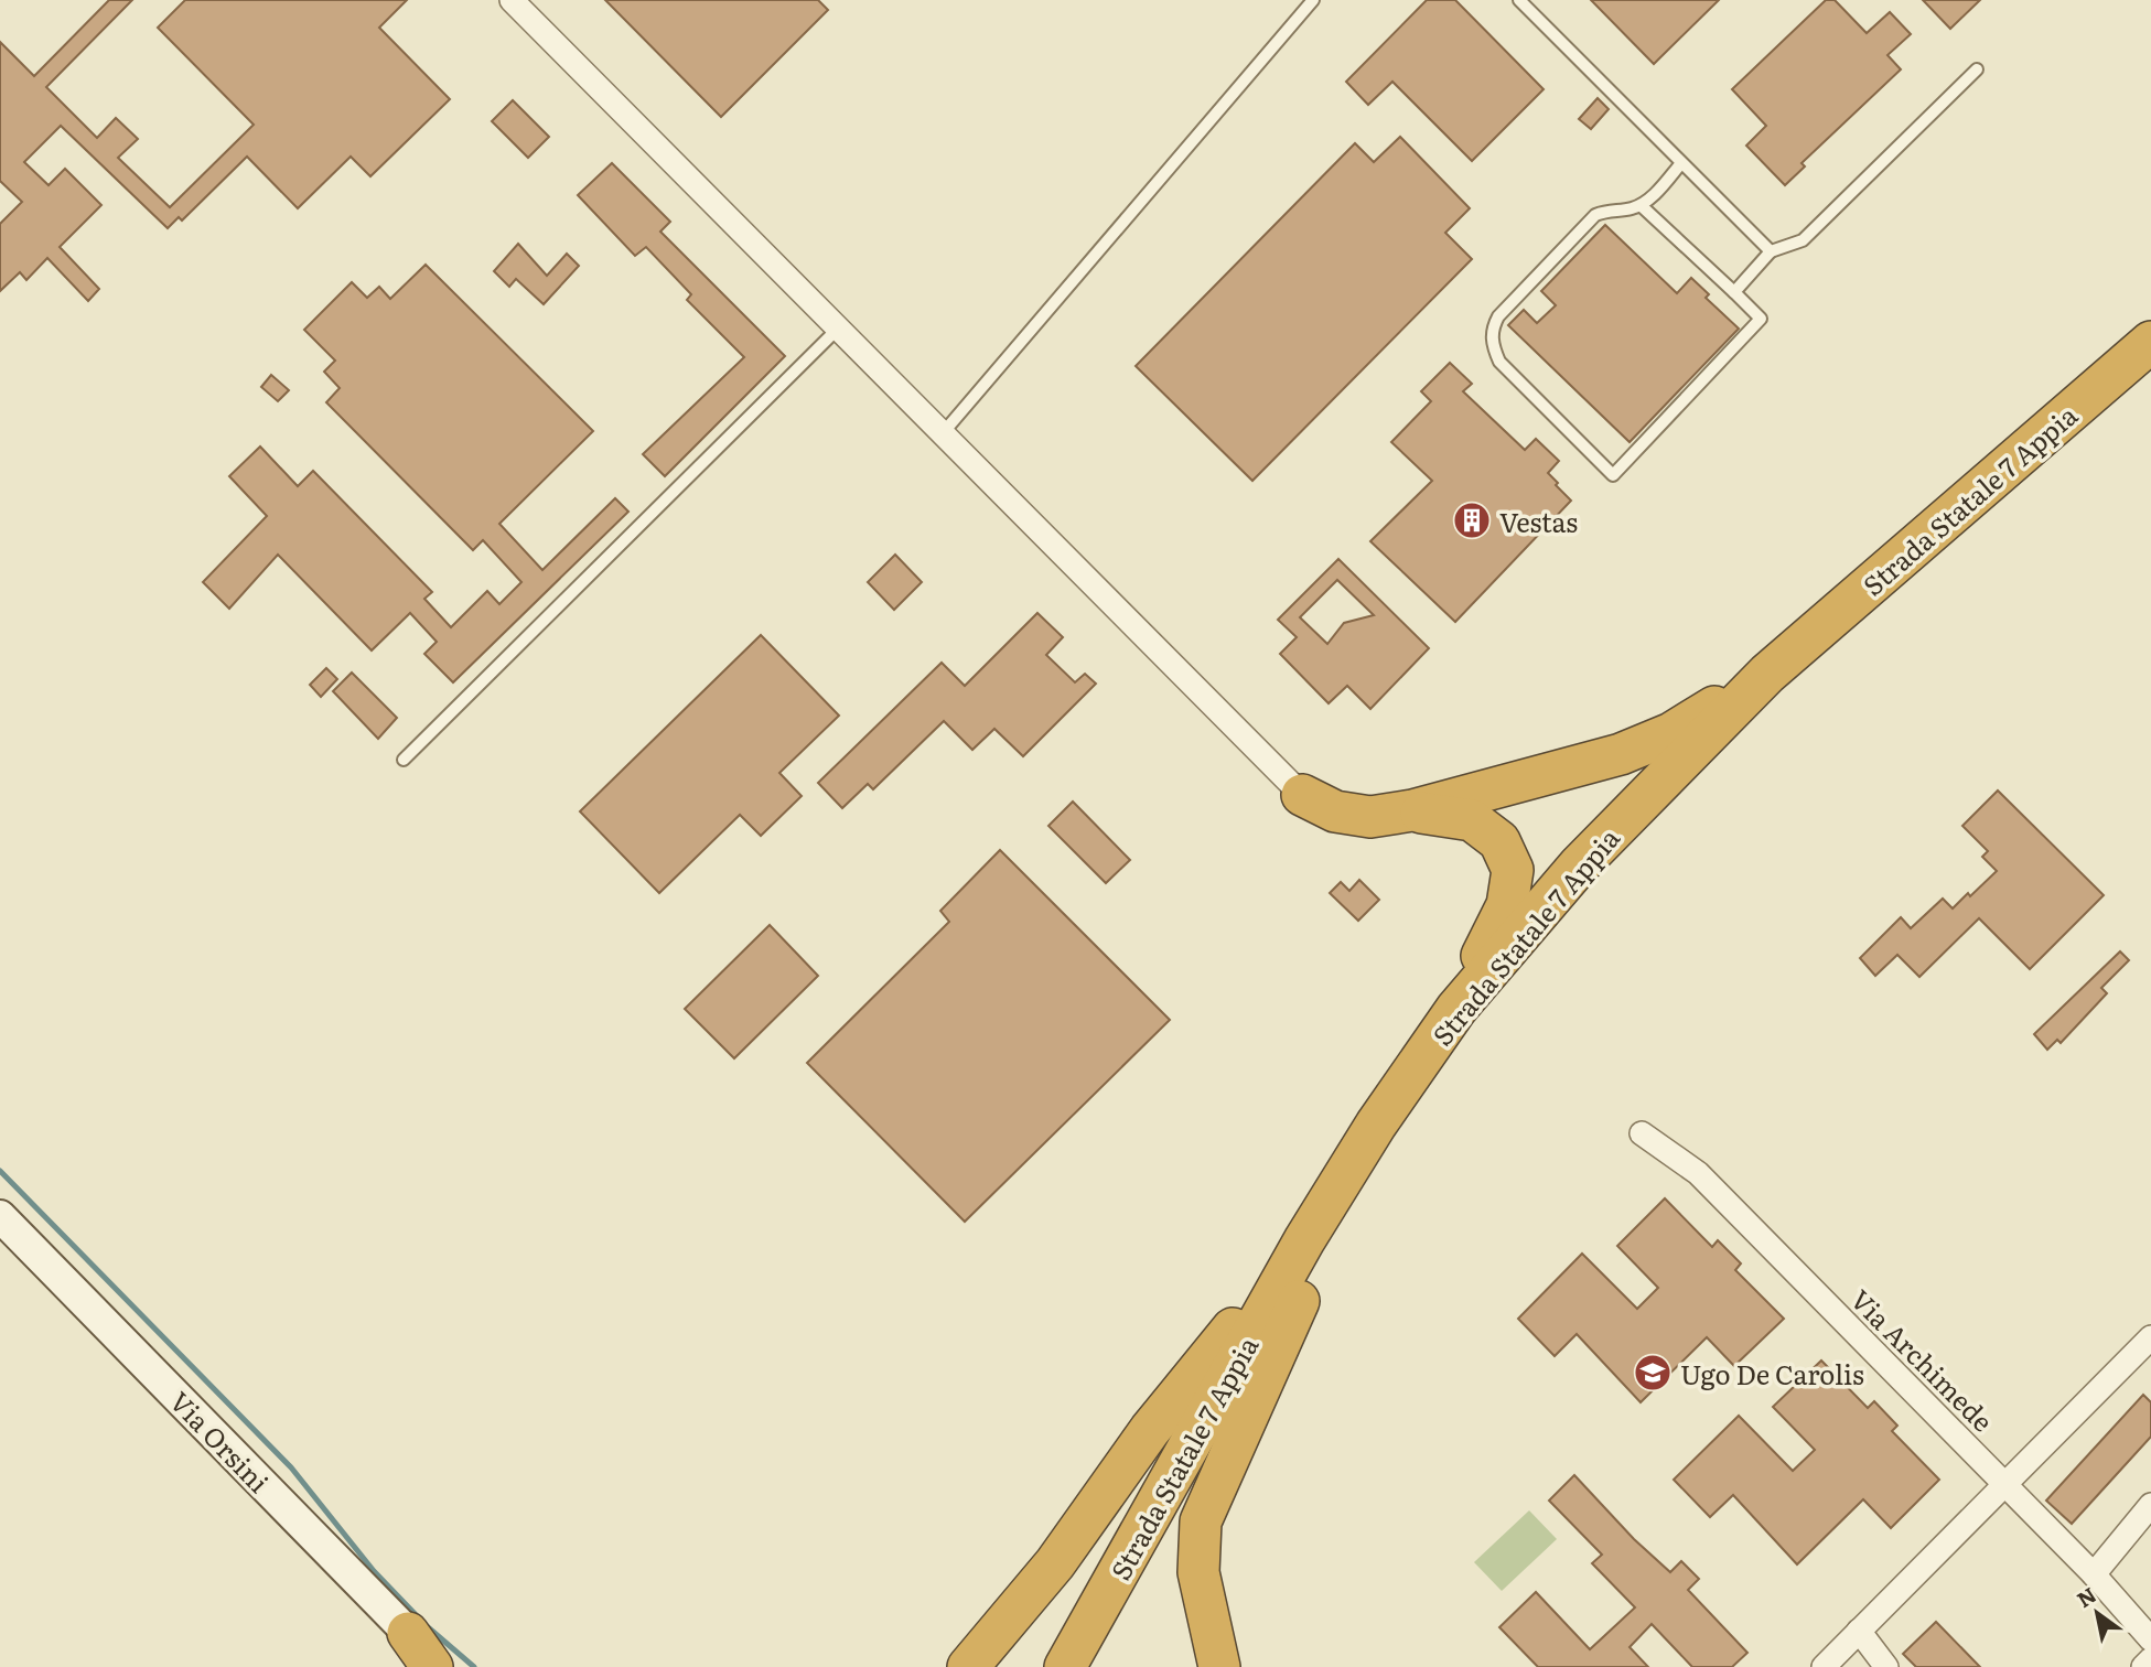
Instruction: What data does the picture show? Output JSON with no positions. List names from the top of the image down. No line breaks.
{"streets":{"highway":["Strada Statale 7 Appia"],"main road":["Via Orsini"],"street":["Via Archimede"]},"places":{"building":["Vestas"],"school or university":["Ugo De Carolis"]},"north":"top left"}
